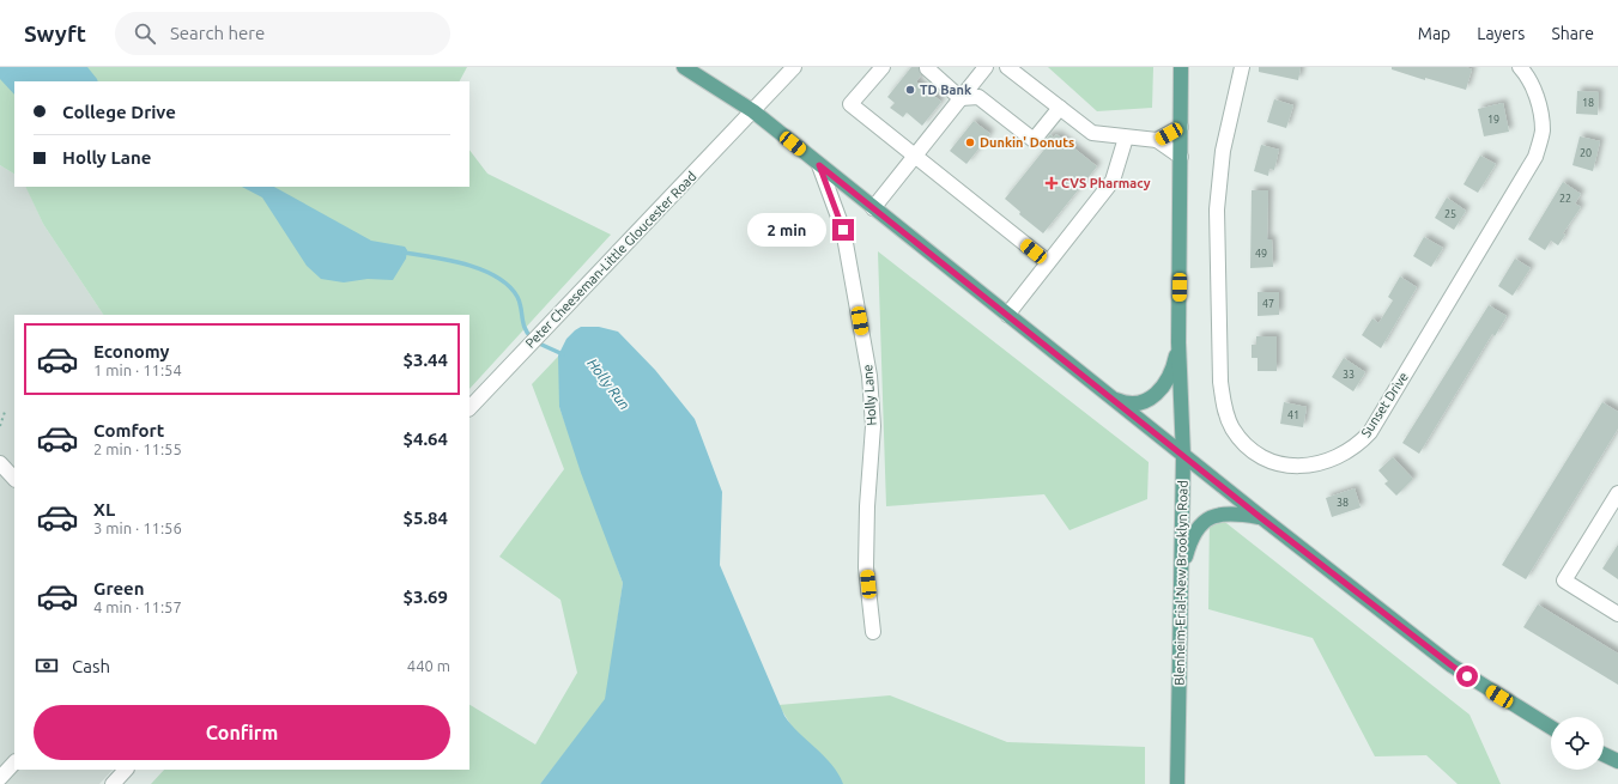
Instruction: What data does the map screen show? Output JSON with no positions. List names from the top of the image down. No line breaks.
{"streets":{"main road":["Blenheim-Erial-New Brooklyn Road"],"street":["Peter Cheeseman-Little Gloucester Road","Holly Lane","Sunset Drive"]},"water":["Holly Run"],"places":{"other":["TD Bank","Dunkin' Donuts"],"health":["CVS Pharmacy"]},"house_numbers":["18","19","20","22","25","49","47","33","41","38"],"page":{"header":"Swyft","search":"Search here","nav":["Map","Layers","Share"],"banner":["College Drive","Holly Lane"],"bubble":"2 min","list":[{"name":"Economy","note":"1 min · 11:54","value":"$3.44"},{"name":"Comfort","note":"2 min · 11:55","value":"$4.64"},{"name":"XL","note":"3 min · 11:56","value":"$5.84"},{"name":"Green","note":"4 min · 11:57","value":"$3.69"}],"pay":["Cash","440 m"],"buttons":"Confirm"}}
